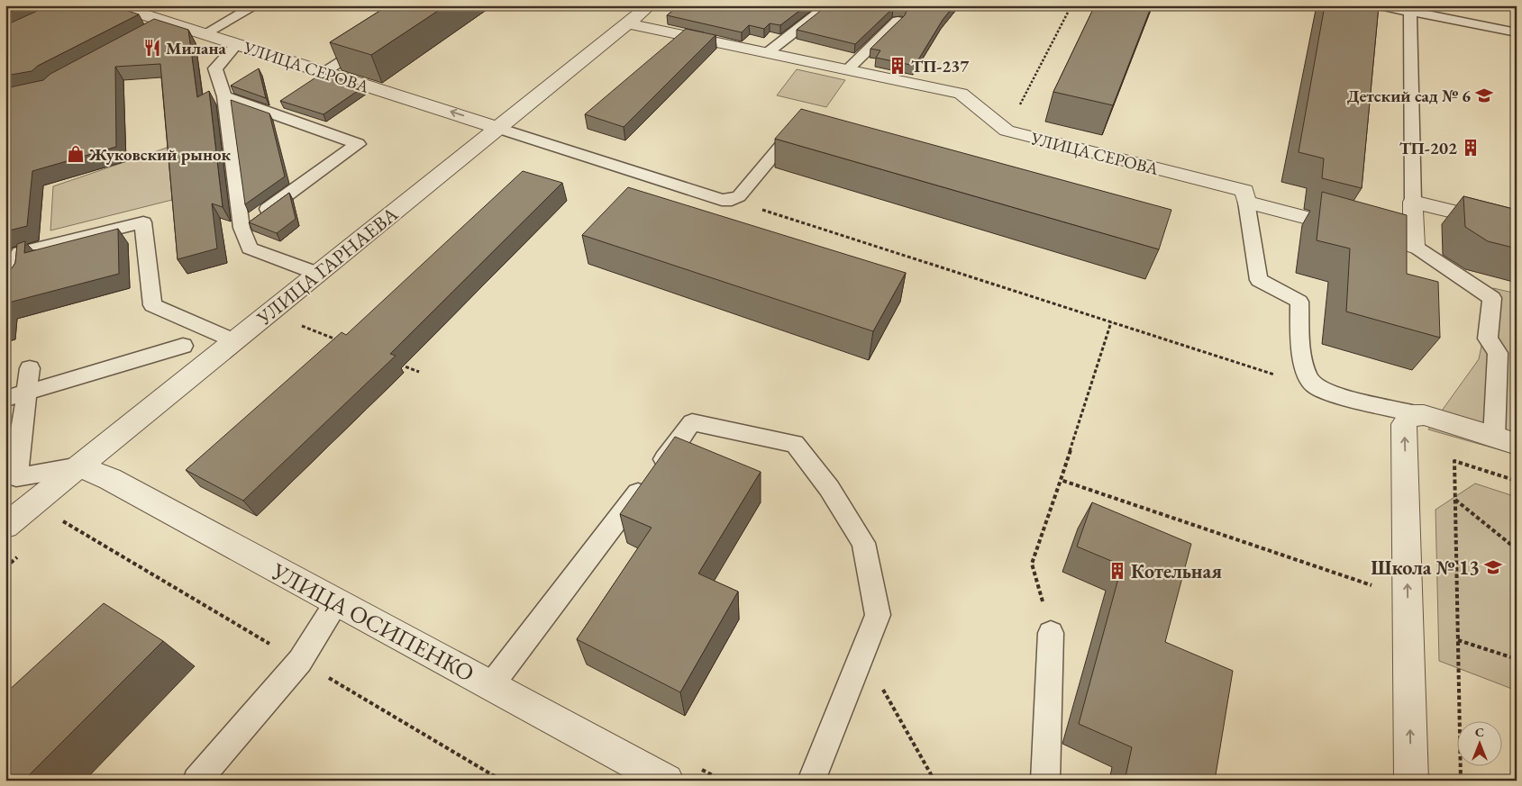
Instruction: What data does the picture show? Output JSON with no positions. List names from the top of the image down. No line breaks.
{"streets":{"street":["УЛИЦА СЕРОВА","УЛИЦА ГАРНАЕВА","УЛИЦА ОСИПЕНКО"]},"crossings":[["УЛИЦА СЕРОВА","УЛИЦА ГАРНАЕВА"],["УЛИЦА ГАРНАЕВА","УЛИЦА ОСИПЕНКО"]],"places":{"restaurant":["Милана"],"building":["ТП-237","ТП-202","Котельная"],"school or university":["Детский сад № 6","Школа № 13"],"shop":["Жуковский рынок"]},"north":"top"}
